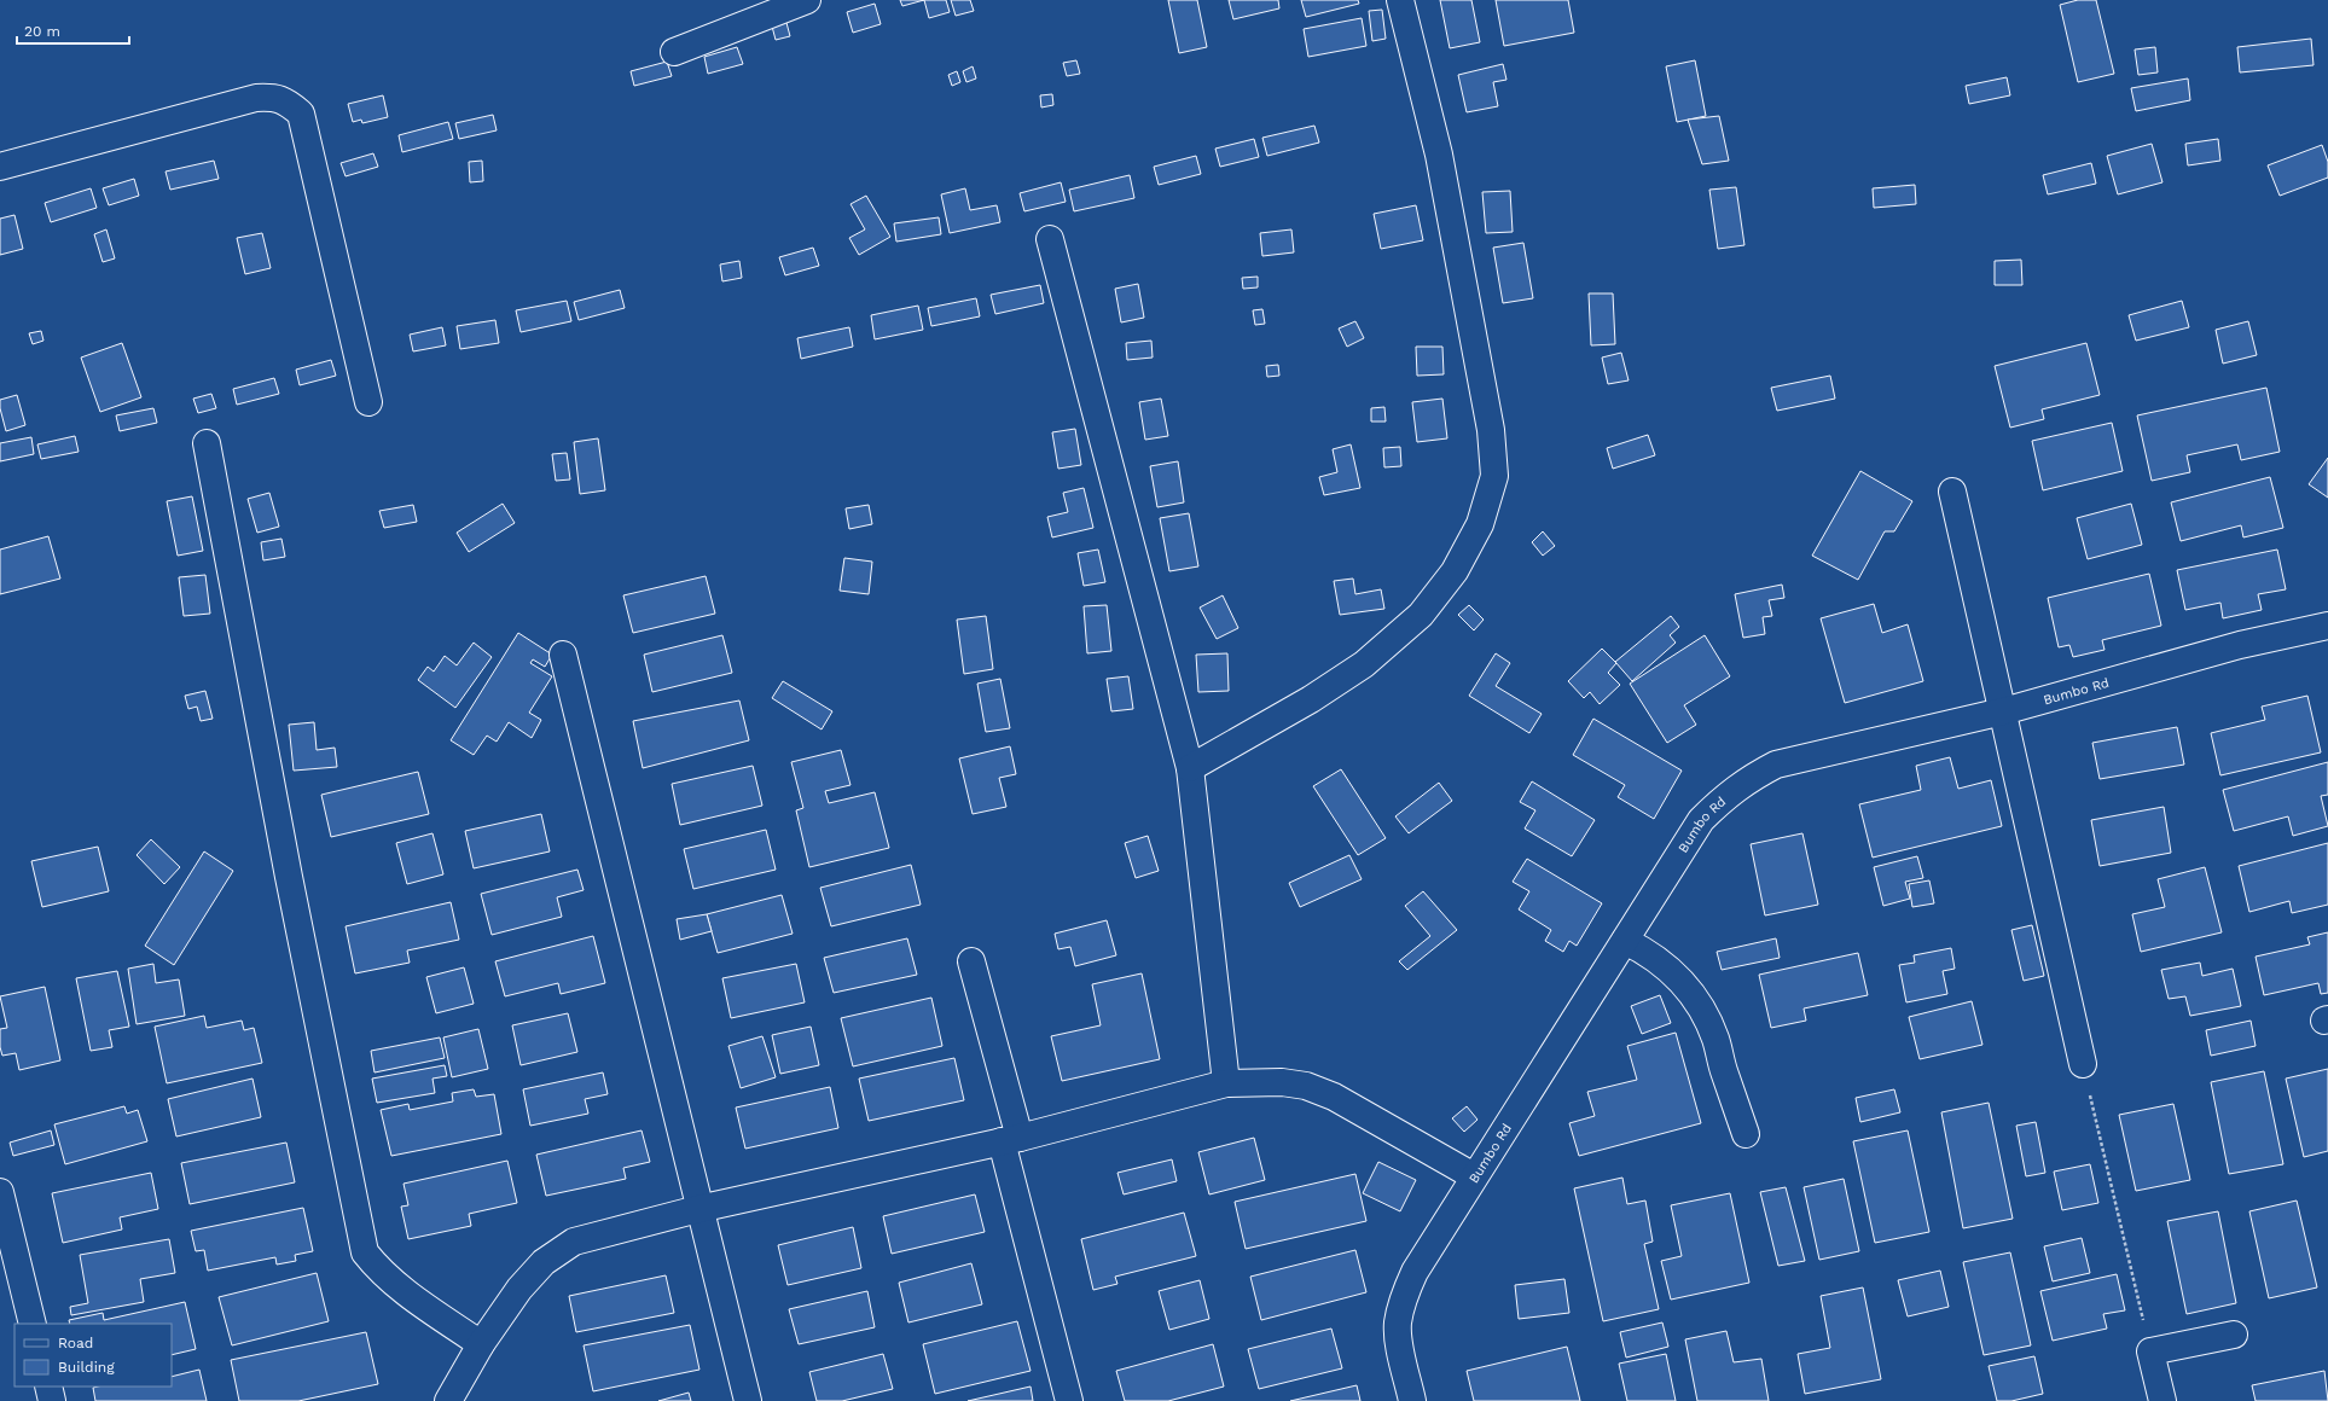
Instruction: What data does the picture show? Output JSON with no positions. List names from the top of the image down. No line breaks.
{"streets":{"street":["Bumbo Rd"]},"legend":["Road","Building"],"scale_bar":"20 m"}
